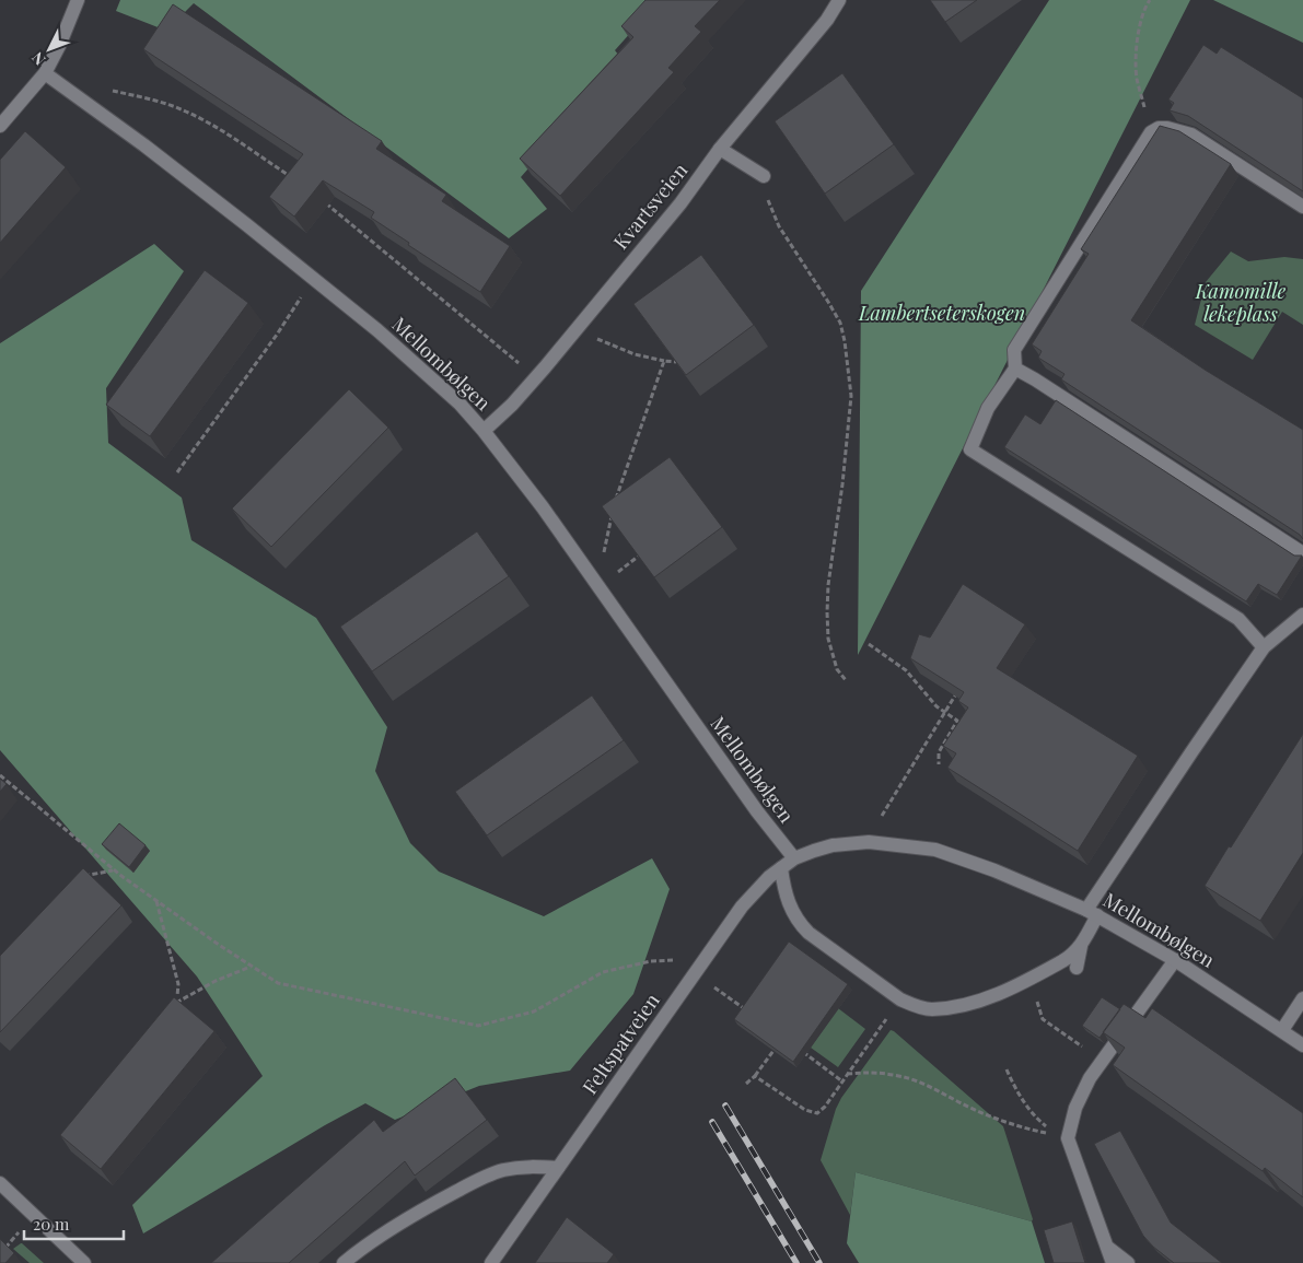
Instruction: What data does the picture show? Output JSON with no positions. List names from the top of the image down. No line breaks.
{"streets":{"street":["Kvartsveien","Mellombølgen","Feltspatveien"]},"crossings":[["Kvartsveien","Mellombølgen"],["Mellombølgen","Feltspatveien"]],"parks":["Kamomille lekeplass","Lambertseterskogen"],"scale_bar":"20 m","north":"bottom left"}
